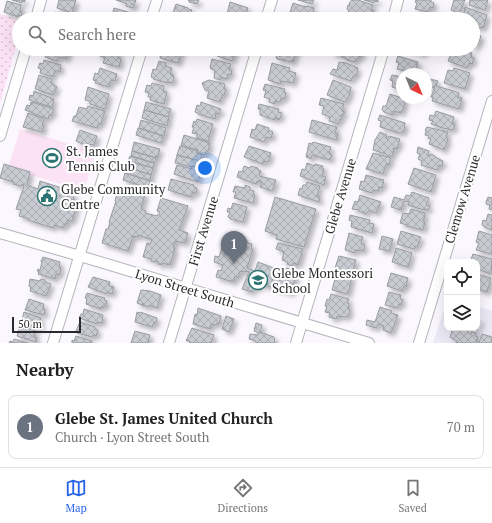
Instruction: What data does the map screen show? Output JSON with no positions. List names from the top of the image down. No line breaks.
{"streets":{"street":["Glebe Avenue","Clemow Avenue","First Avenue","Lyon Street South"]},"crossings":[["Glebe Avenue","Lyon Street South"],["First Avenue","Lyon Street South"]],"places":{"sports":["St. James Tennis Club"],"public building":["Glebe Community Centre"],"school or university":["Glebe Montessori School"]},"scale_bar":"50 m","north":"bottom right","page":{"search":"Search here","pins":"1","scale":"50 m","heading":"Nearby","list":[{"mark":"1","name":"Glebe St. James United Church","note":"Church · Lyon Street South","value":"70 m"}],"nav":["Map","Directions","Saved"]}}
